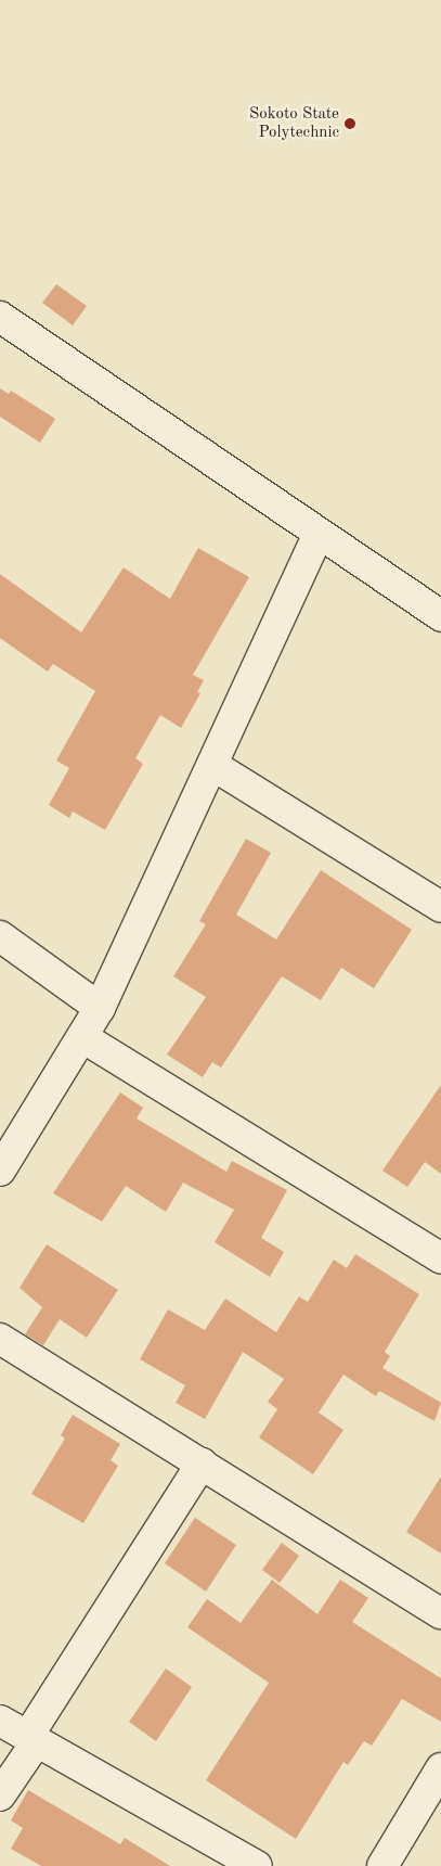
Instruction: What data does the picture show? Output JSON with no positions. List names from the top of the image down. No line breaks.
{"places":["Sokoto State Polytechnic"]}
